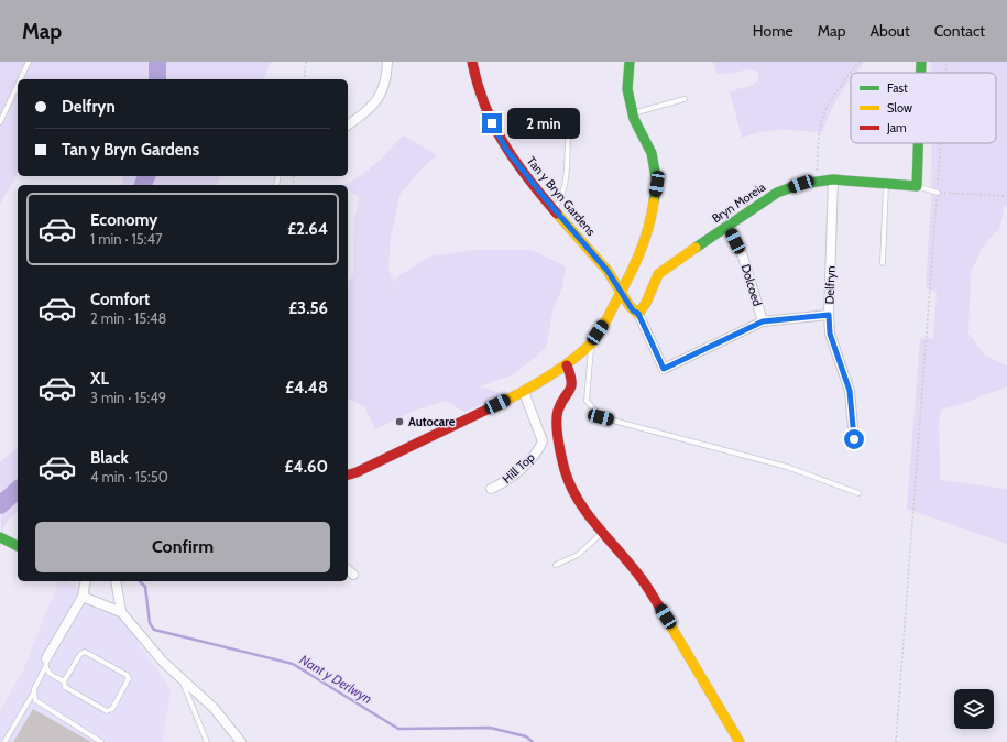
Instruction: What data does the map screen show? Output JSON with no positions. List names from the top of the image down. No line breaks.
{"streets":{"street":["Tan y Bryn Gardens","Bryn Moreia","Dolcoed","Delfryn","Hill Top"]},"crossings":[["Bryn Moreia","Dolcoed"],["Bryn Moreia","Delfryn"]],"water":["Nant y Derlwyn"],"places":["Autocare"],"legend":["Fast","Slow","Jam"],"page":{"header":"Map","nav":["Home","Map","About","Contact"],"banner":["Delfryn","Tan y Bryn Gardens"],"bubble":"2 min","list":[{"name":"Economy","note":"1 min · 15:47","value":"£2.64"},{"name":"Comfort","note":"2 min · 15:48","value":"£3.56"},{"name":"XL","note":"3 min · 15:49","value":"£4.48"},{"name":"Black","note":"4 min · 15:50","value":"£4.60"}],"buttons":"Confirm"}}
